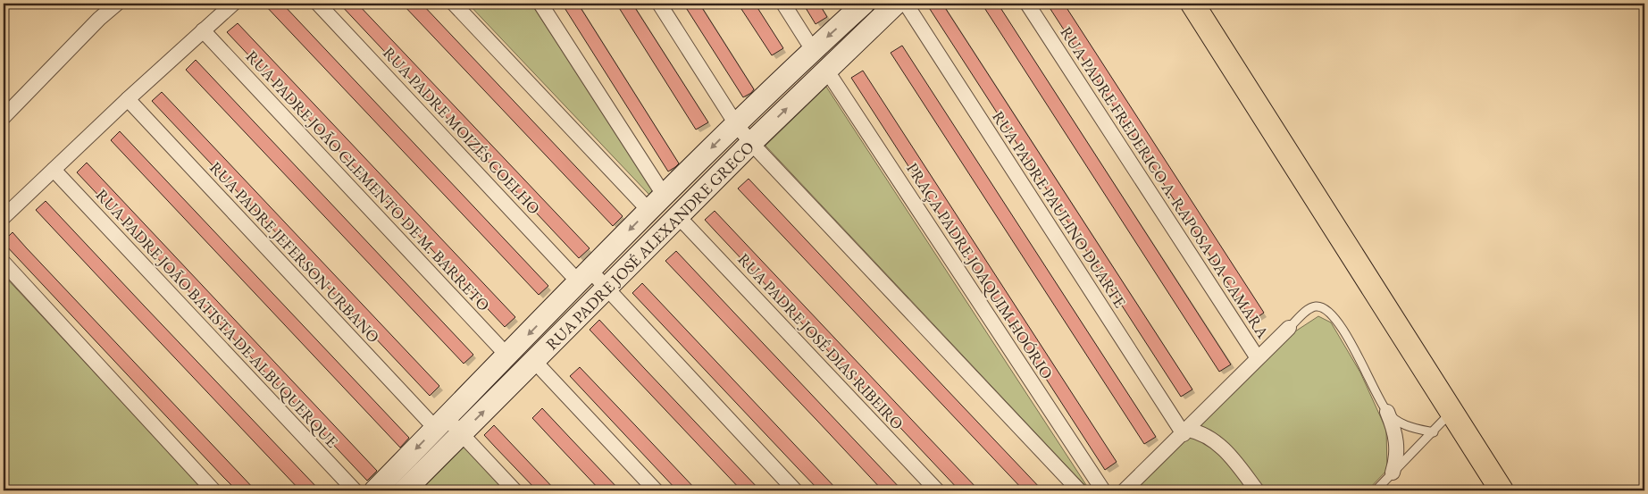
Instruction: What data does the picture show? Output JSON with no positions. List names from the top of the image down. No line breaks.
{"streets":{"street":["RUA PADRE MOIZÉS COELHO","RUA PADRE JOÃO CLEMENTO DE M. BARRETO","RUA PADRE FREDERICO A. RAPOSA DA CAMARA","RUA PADRE PAULINO DUARTE","RUA PADRE JOSÉ ALEXANDRE GRECO","RUA PADRE JEFERSON URBANO","PRAÇA PADRE JOAQUIM HOÓRIO","RUA PADRE JOÃO BATISTA DE ALBUQUERQUE","RUA PADRE JOSÉ DIAS RIBEIRO"]},"crossings":[["RUA PADRE MOIZÉS COELHO","RUA PADRE JOSÉ ALEXANDRE GRECO"],["RUA PADRE JOÃO CLEMENTO DE M. BARRETO","RUA PADRE JOSÉ ALEXANDRE GRECO"],["RUA PADRE JOSÉ ALEXANDRE GRECO","RUA PADRE JEFERSON URBANO"],["RUA PADRE JOSÉ ALEXANDRE GRECO","PRAÇA PADRE JOAQUIM HOÓRIO"],["RUA PADRE JOSÉ ALEXANDRE GRECO","RUA PADRE JOSÉ DIAS RIBEIRO"]]}
